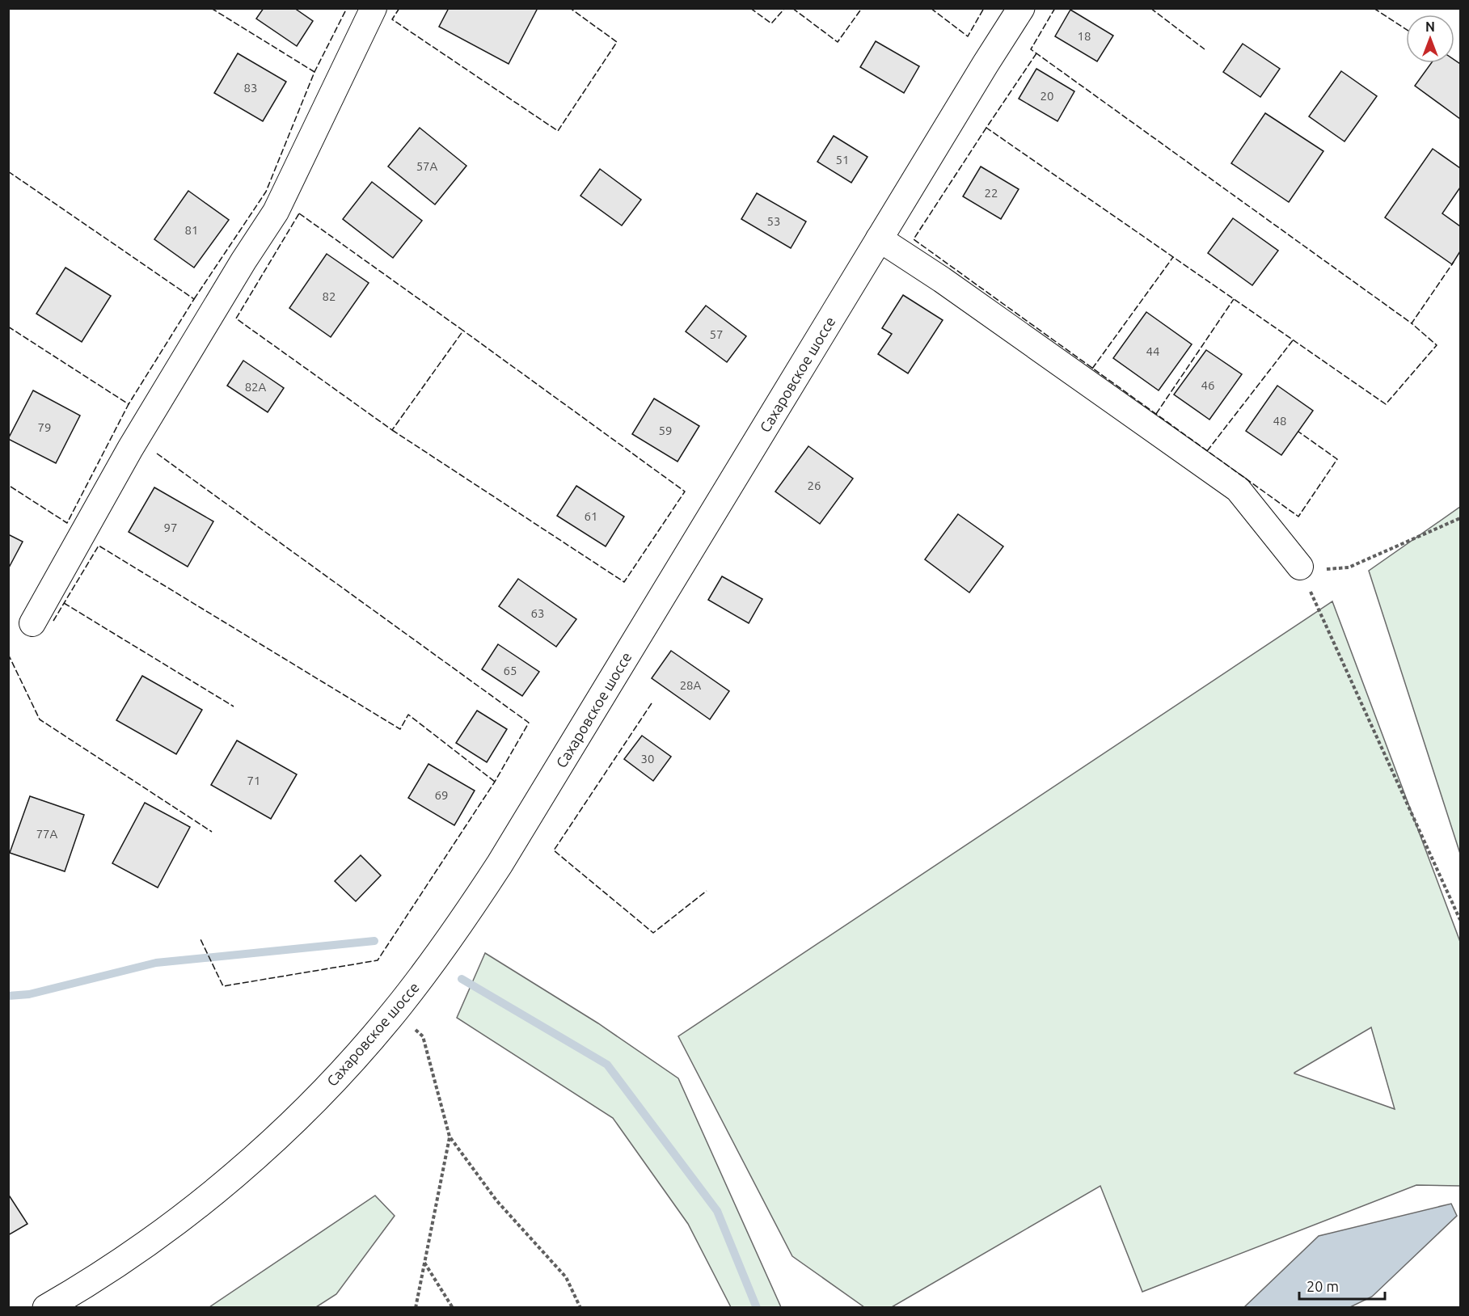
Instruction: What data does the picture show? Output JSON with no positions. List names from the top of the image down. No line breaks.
{"streets":{"main road":["Сахаровское шоссе"]},"house_numbers":["18","83","20","51","57А","22","53","81","82","57","44","46","82А","48","79","59","26","61","97","63","65","28А","30","71","69","77А"],"scale_bar":"20 m","north":"top"}
